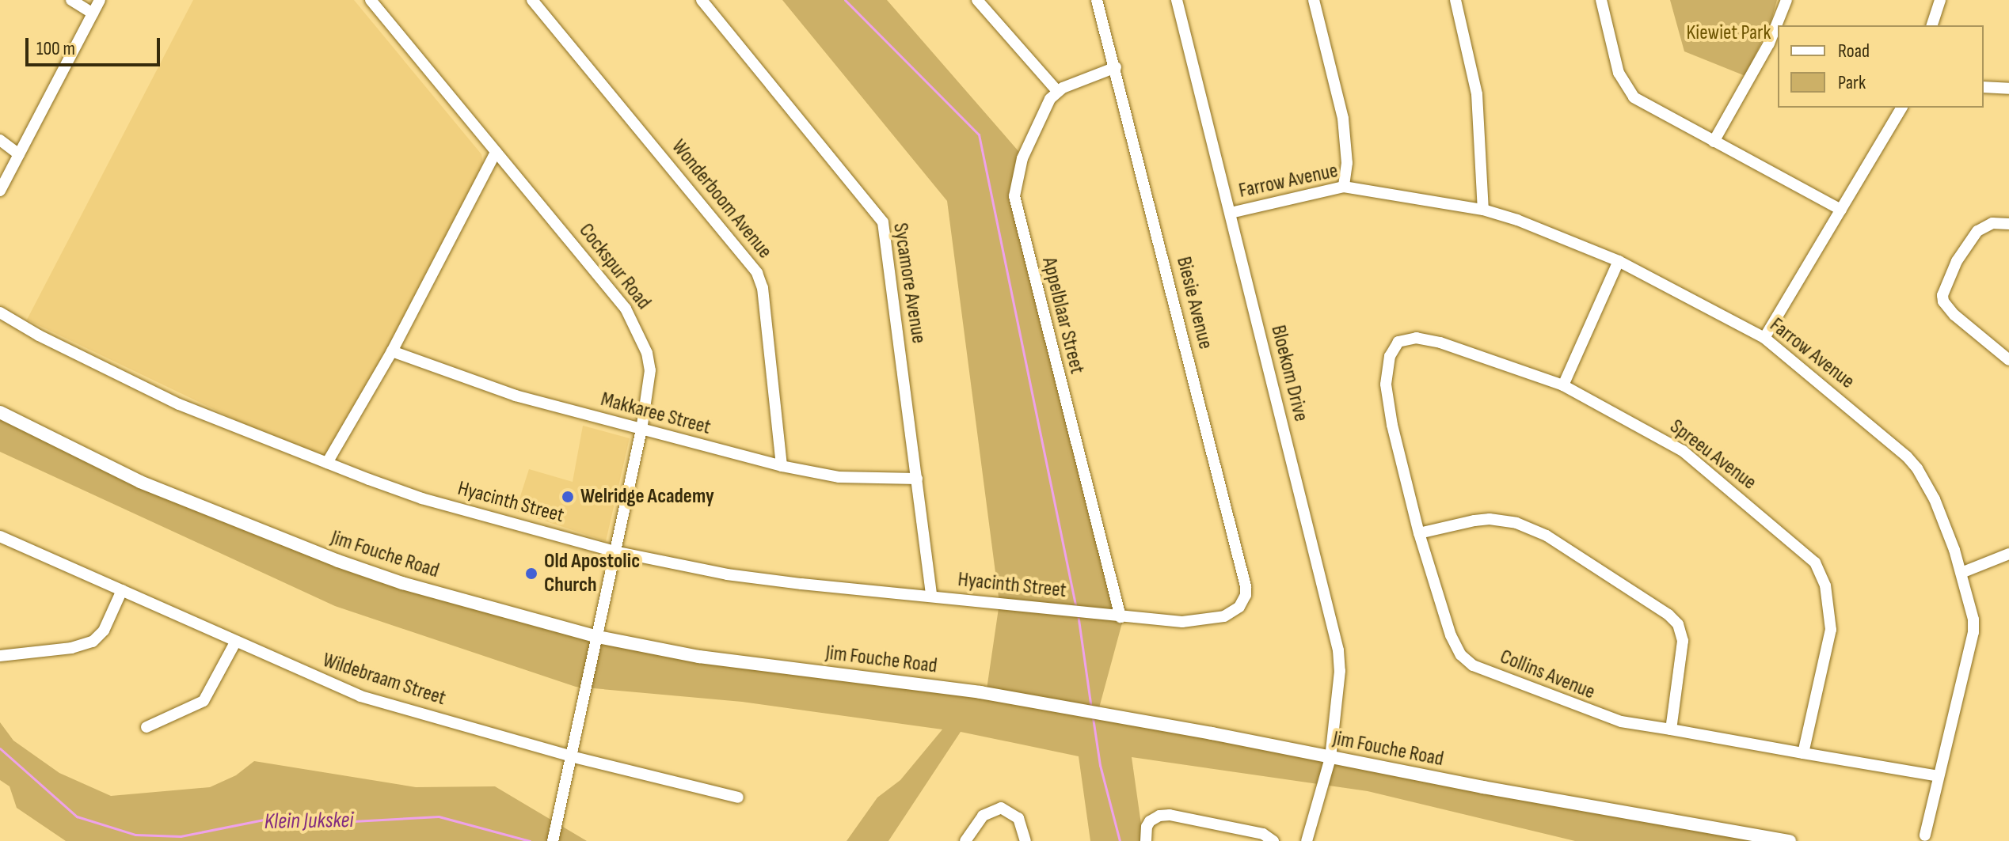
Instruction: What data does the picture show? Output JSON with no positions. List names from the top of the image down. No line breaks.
{"streets":{"street":["Farrow Avenue","Wonderboom Avenue","Cockspur Road","Sycamore Avenue","Biesie Avenue","Appelblaar Street","Bloekom Drive","Makkaree Street","Spreeu Avenue","Hyacinth Street","Jim Fouche Road","Collins Avenue","Wildebraam Street"]},"crossings":[["Farrow Avenue","Bloekom Drive"],["Farrow Avenue","Collins Avenue"],["Wonderboom Avenue","Makkaree Street"],["Cockspur Road","Makkaree Street"],["Cockspur Road","Hyacinth Street"],["Cockspur Road","Jim Fouche Road"],["Cockspur Road","Wildebraam Street"],["Sycamore Avenue","Makkaree Street"],["Sycamore Avenue","Hyacinth Street"],["Biesie Avenue","Hyacinth Street"],["Appelblaar Street","Hyacinth Street"],["Bloekom Drive","Jim Fouche Road"],["Spreeu Avenue","Collins Avenue"]],"water":["Klein Jukskei"],"parks":["Kiewiet Park"],"places":["Welridge Academy","Old Apostolic Church"],"legend":["Road","Park"],"scale_bar":"100 m"}
